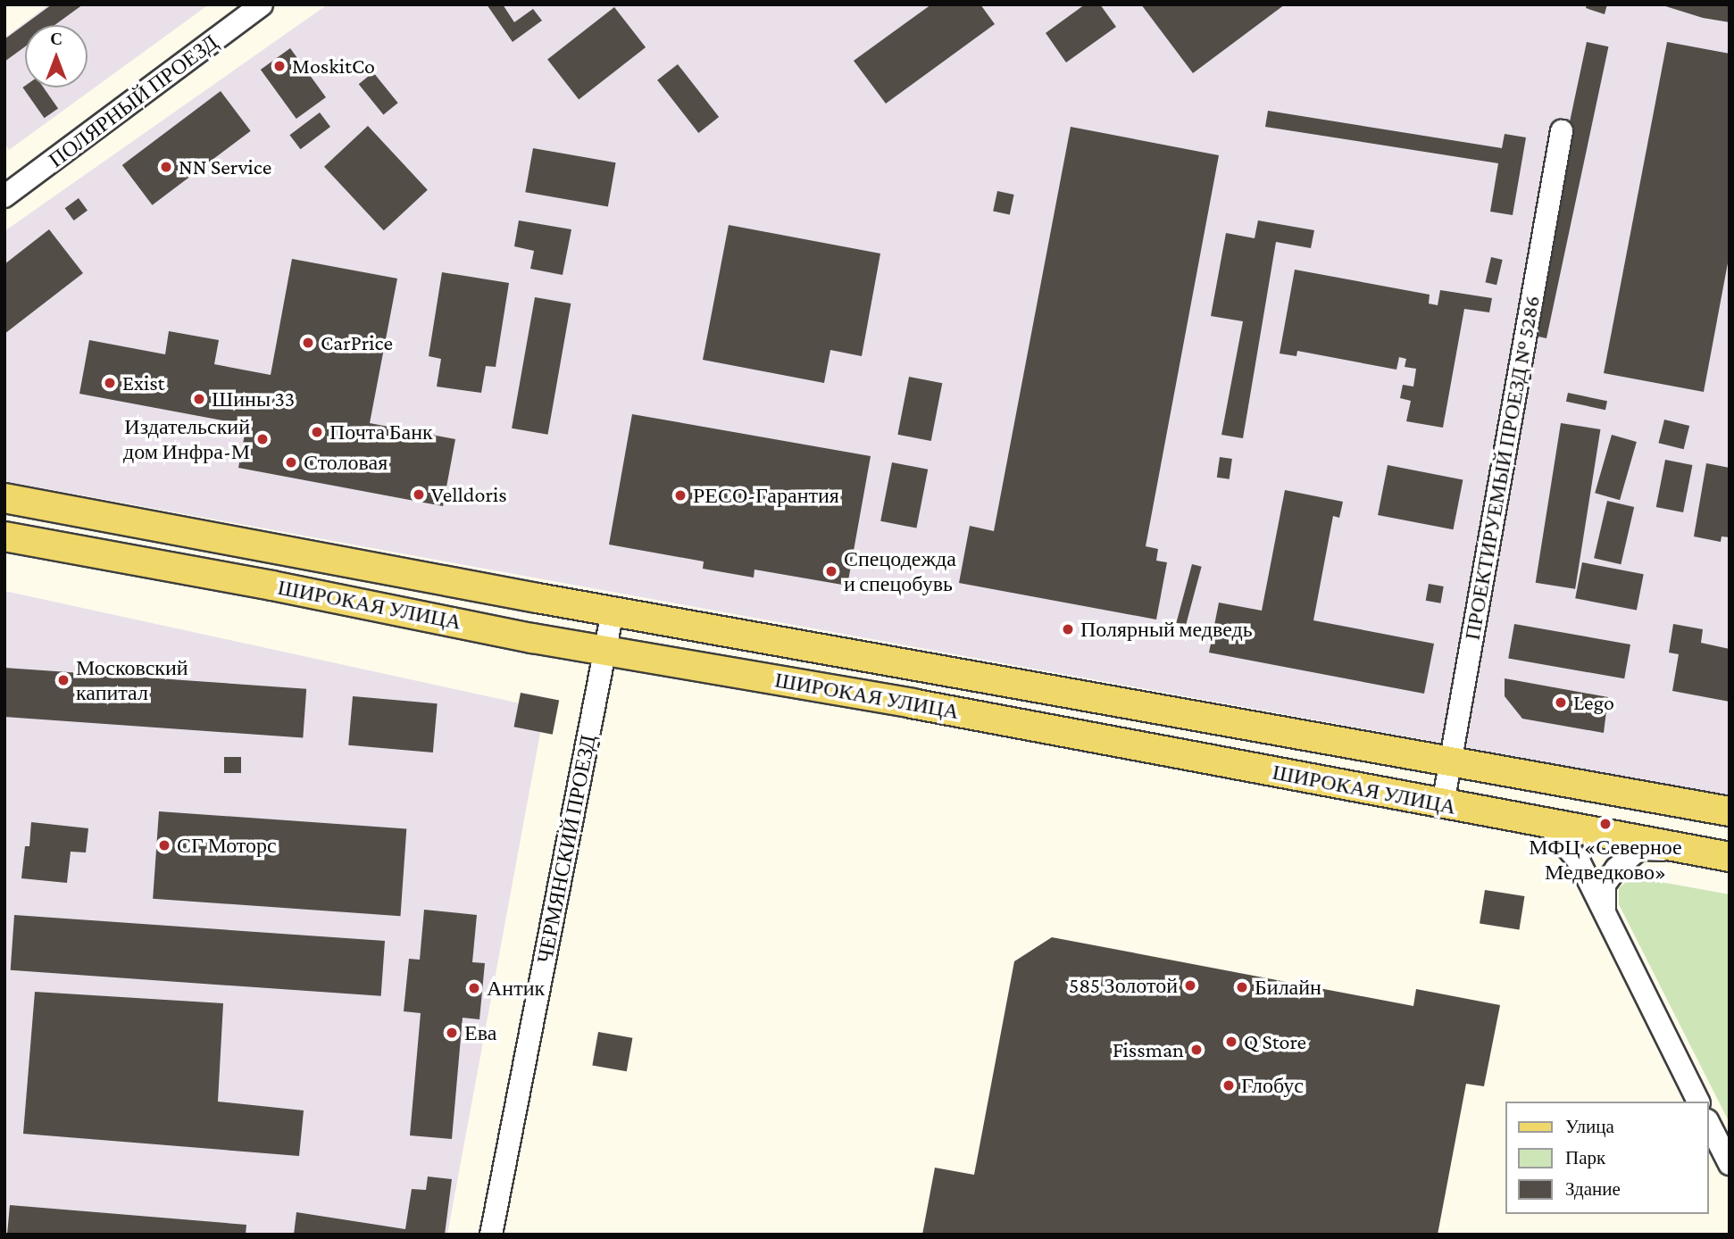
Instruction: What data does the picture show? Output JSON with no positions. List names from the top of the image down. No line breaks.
{"streets":{"main road":["ШИРОКАЯ УЛИЦА"],"street":["ПОЛЯРНЫЙ ПРОЕЗД","ПРОЕКТИРУЕМЫЙ ПРОЕЗД № 5286","ЧЕРМЯНСКИЙ ПРОЕЗД"]},"crossings":[["ПРОЕКТИРУЕМЫЙ ПРОЕЗД № 5286","ШИРОКАЯ УЛИЦА"],["ШИРОКАЯ УЛИЦА","ЧЕРМЯНСКИЙ ПРОЕЗД"]],"places":["MoskitCo","NN Service","CarPrice","Exist","Шины 33","Почта Банк","Издательский дом Инфра-М","Столовая","Velldoris","РЕСО-Гарантия","Спецодежда и спецобувь","Полярный медведь","Московский капитал","Lego","МФЦ «Северное Медведково»","СГ Моторс","585 Золотой","Билайн","Антик","Ева","Q Store","Fissman","Глобус"],"legend":["Улица","Парк","Здание"],"north":"top"}
